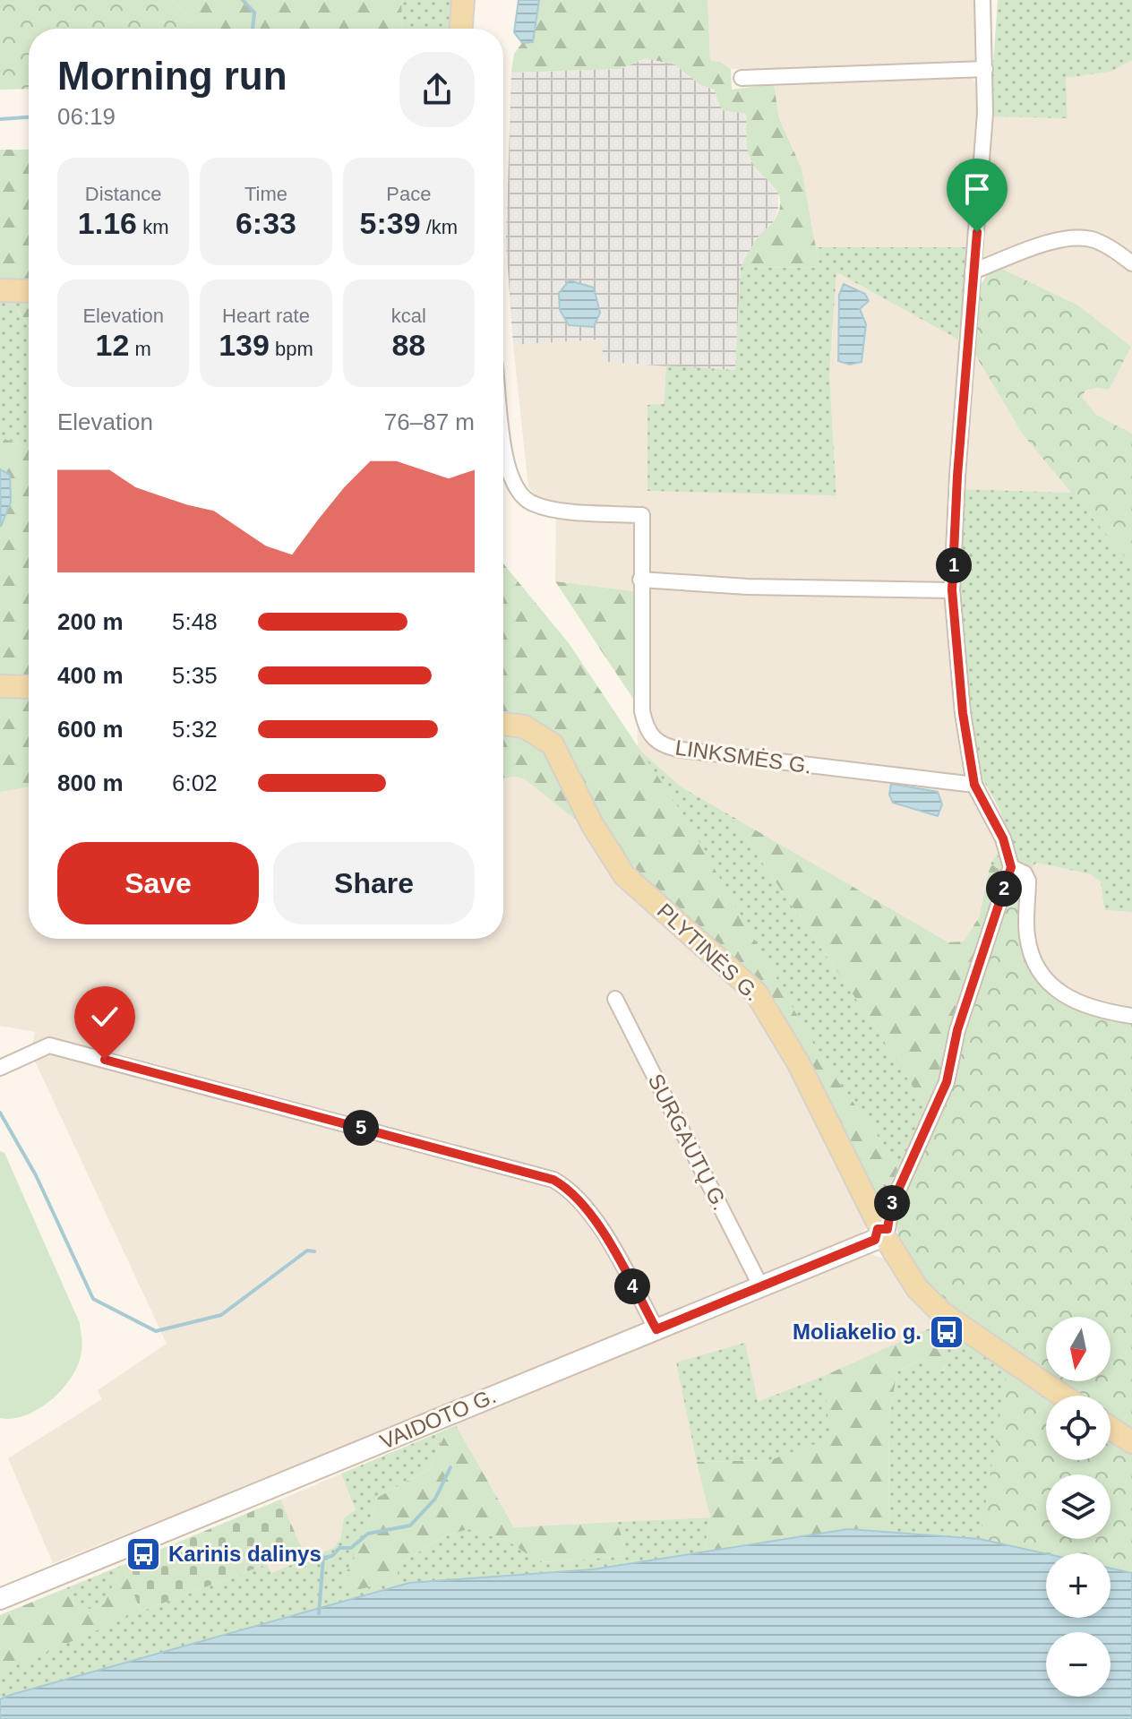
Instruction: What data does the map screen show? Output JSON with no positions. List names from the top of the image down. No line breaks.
{"streets":{"main road":["PLYTINĖS G.","VAIDOTO G."],"street":["LINKSMĖS G.","SURGAUTŲ G."]},"crossings":[["PLYTINĖS G.","VAIDOTO G."],["SURGAUTŲ G.","VAIDOTO G."]],"places":{"bus stop":["Moliakelio g.","Karinis dalinys"]},"north":"bottom","page":{"heading":["Morning run","06:19"],"stats":[["Distance","1.16 km"],["Time","6:33"],["Pace","5:39 /km"],["Elevation","12 m"],["Heart rate","139 bpm"],["kcal","88"]],"chart":["Elevation","76–87 m"],"pins":["1","2","5","3","4"],"list":[{"name":"200 m","note":"5:48"},{"name":"400 m","note":"5:35"},{"name":"600 m","note":"5:32"},{"name":"800 m","note":"6:02"}],"buttons":["Save","Share"],"map_buttons":["+","−"]}}
